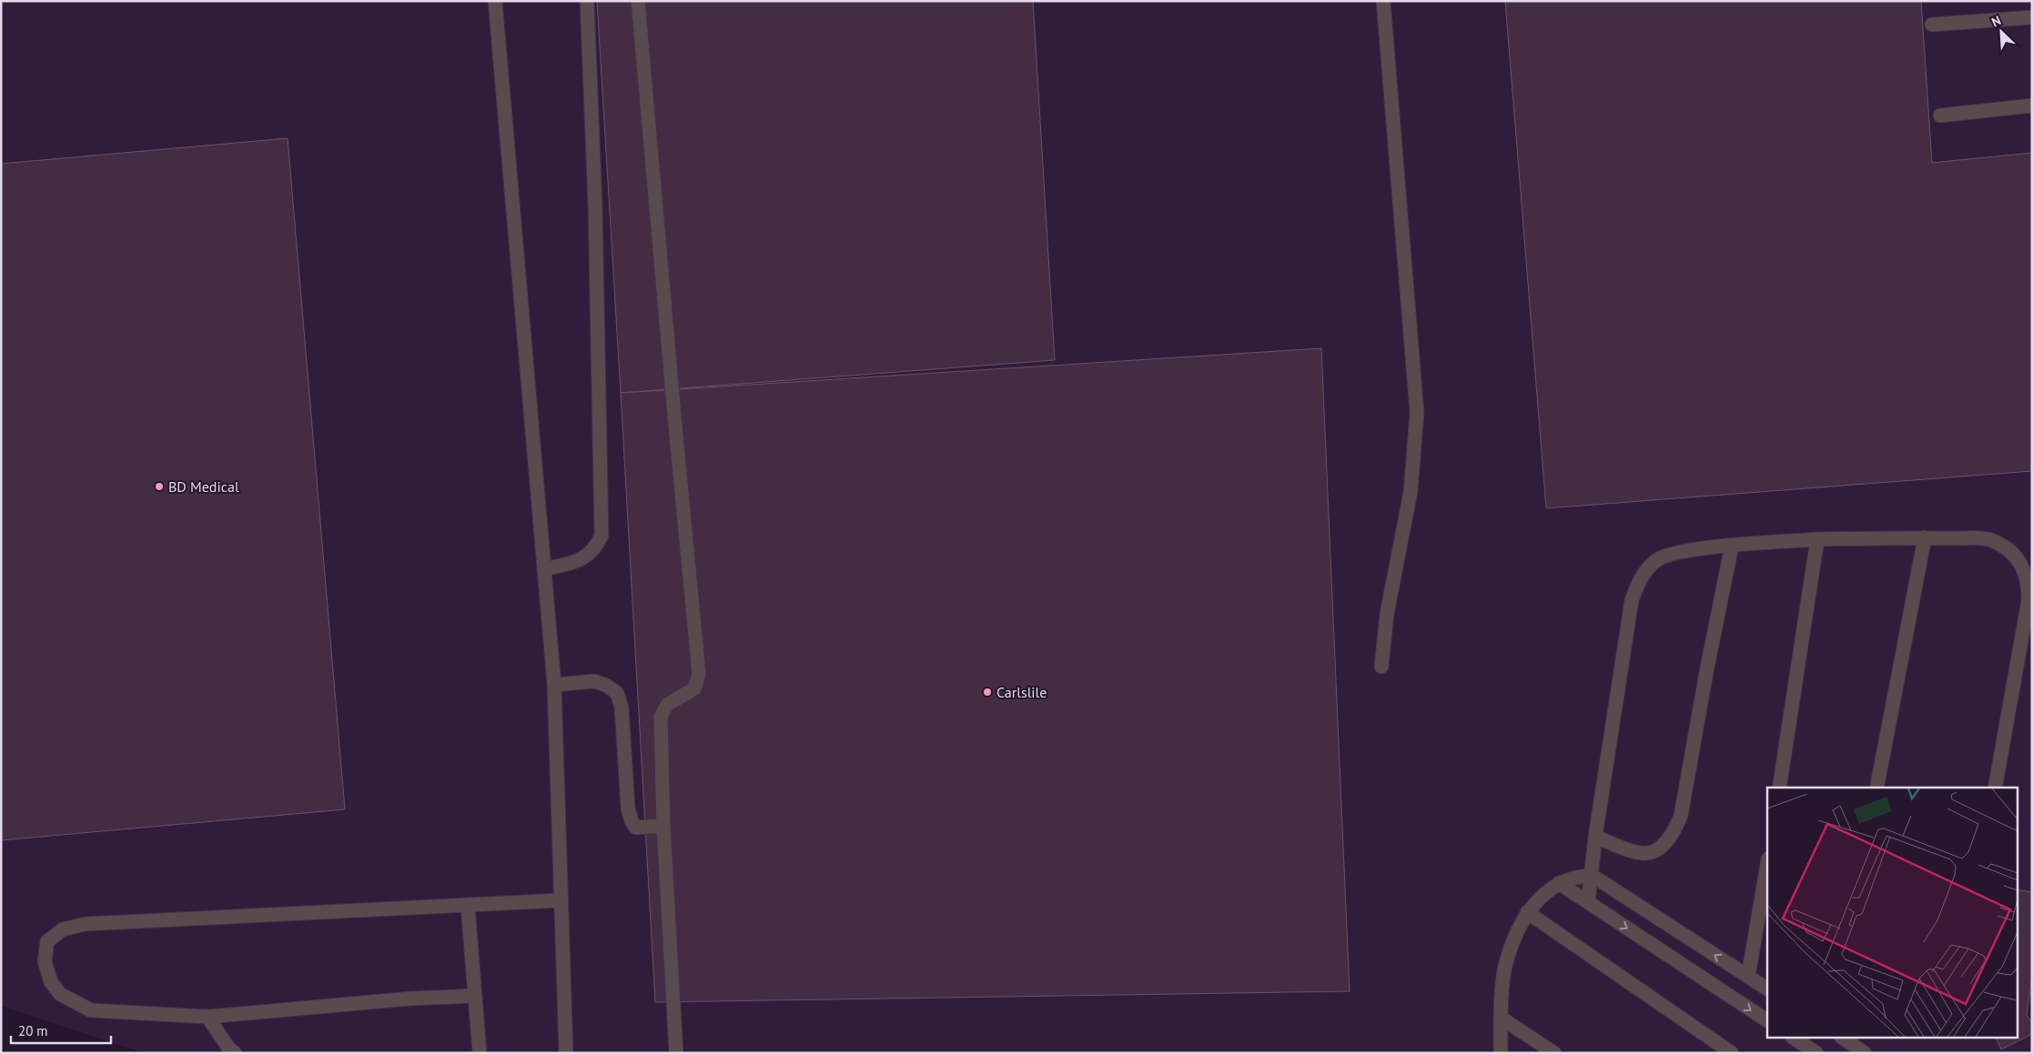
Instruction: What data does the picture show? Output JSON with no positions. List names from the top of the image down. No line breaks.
{"places":["BD Medical","Carlslile"],"scale_bar":"20 m","north":"top left"}
